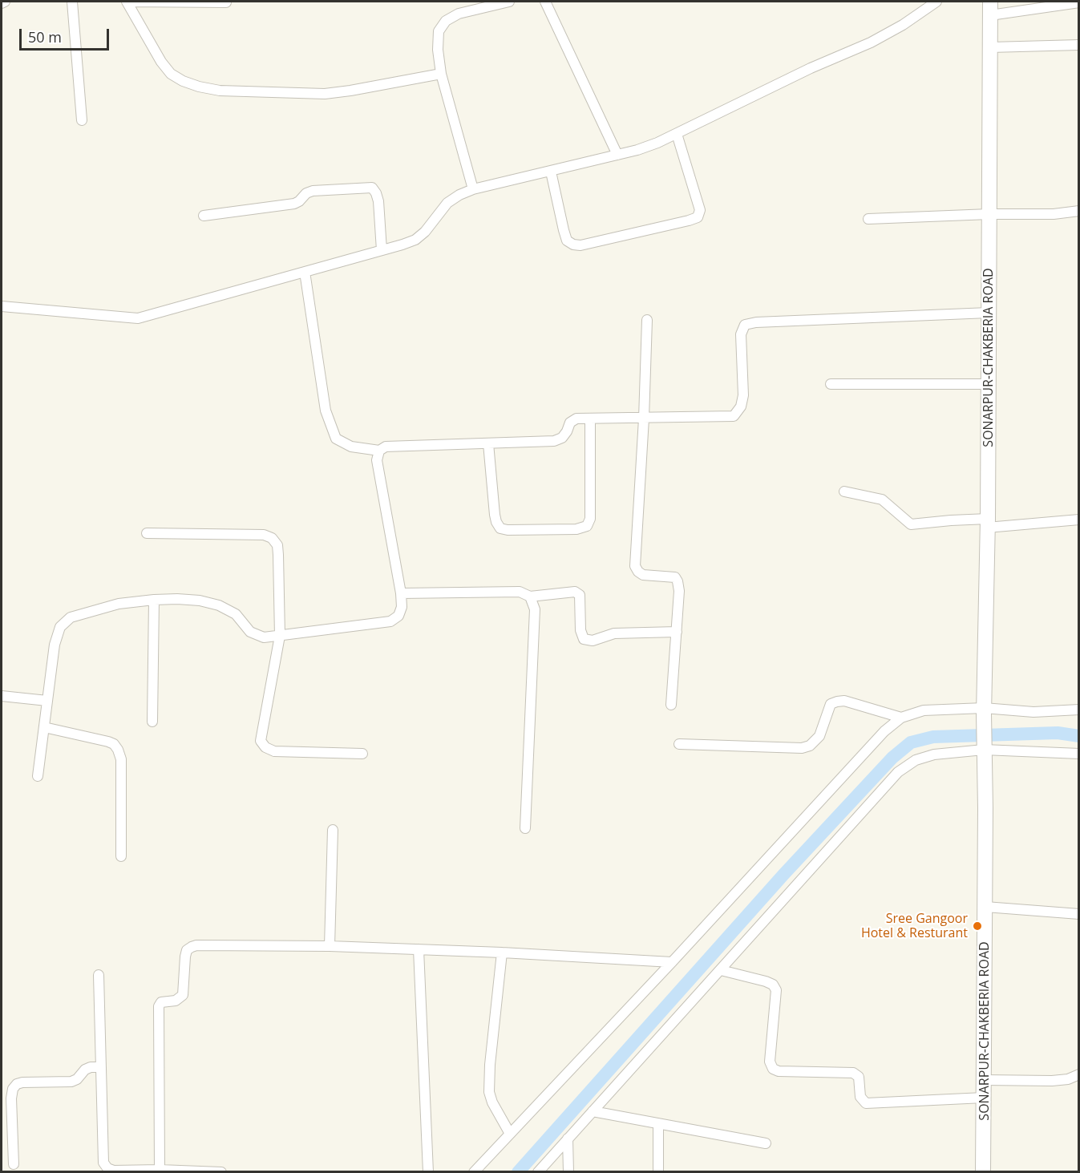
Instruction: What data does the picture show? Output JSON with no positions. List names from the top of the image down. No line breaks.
{"streets":{"main road":["SONARPUR-CHAKBERIA ROAD"]},"places":["Sree Gangoor Hotel & Resturant"],"scale_bar":"50 m"}
